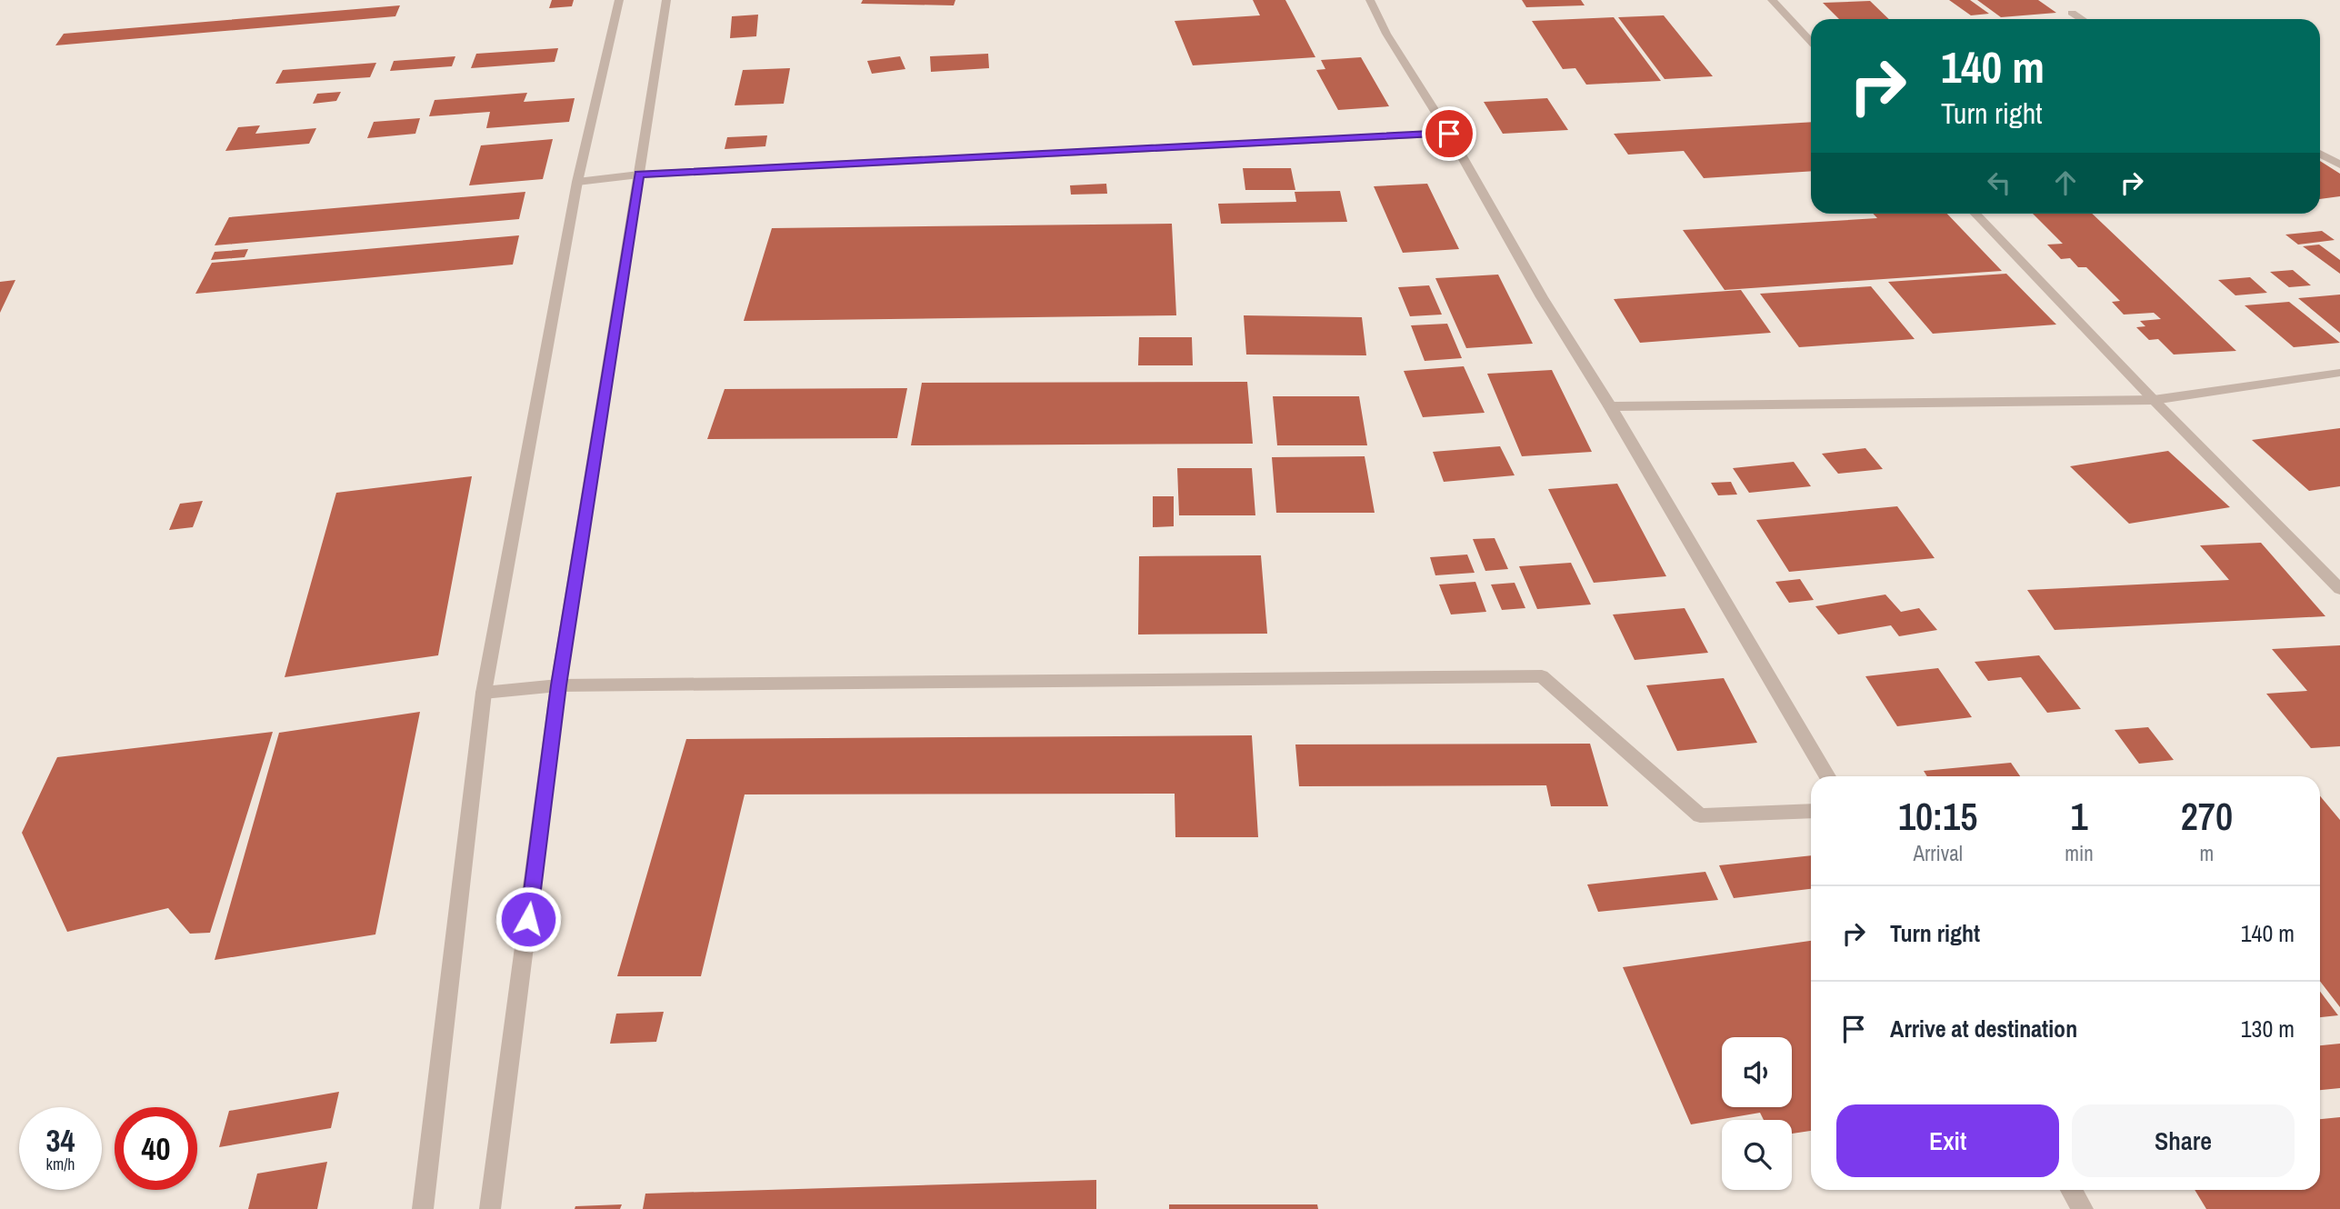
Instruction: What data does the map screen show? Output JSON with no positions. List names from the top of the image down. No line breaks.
{"page":{"turn":["140 m","Turn right"],"eta":["10:15","Arrival","1","min","270","m"],"list":[{"name":"Turn right","value":"140 m"},{"name":"Arrive at destination","value":"130 m"}],"buttons":["Exit","Share"],"speed":"34 km/h","limit":"40"}}
